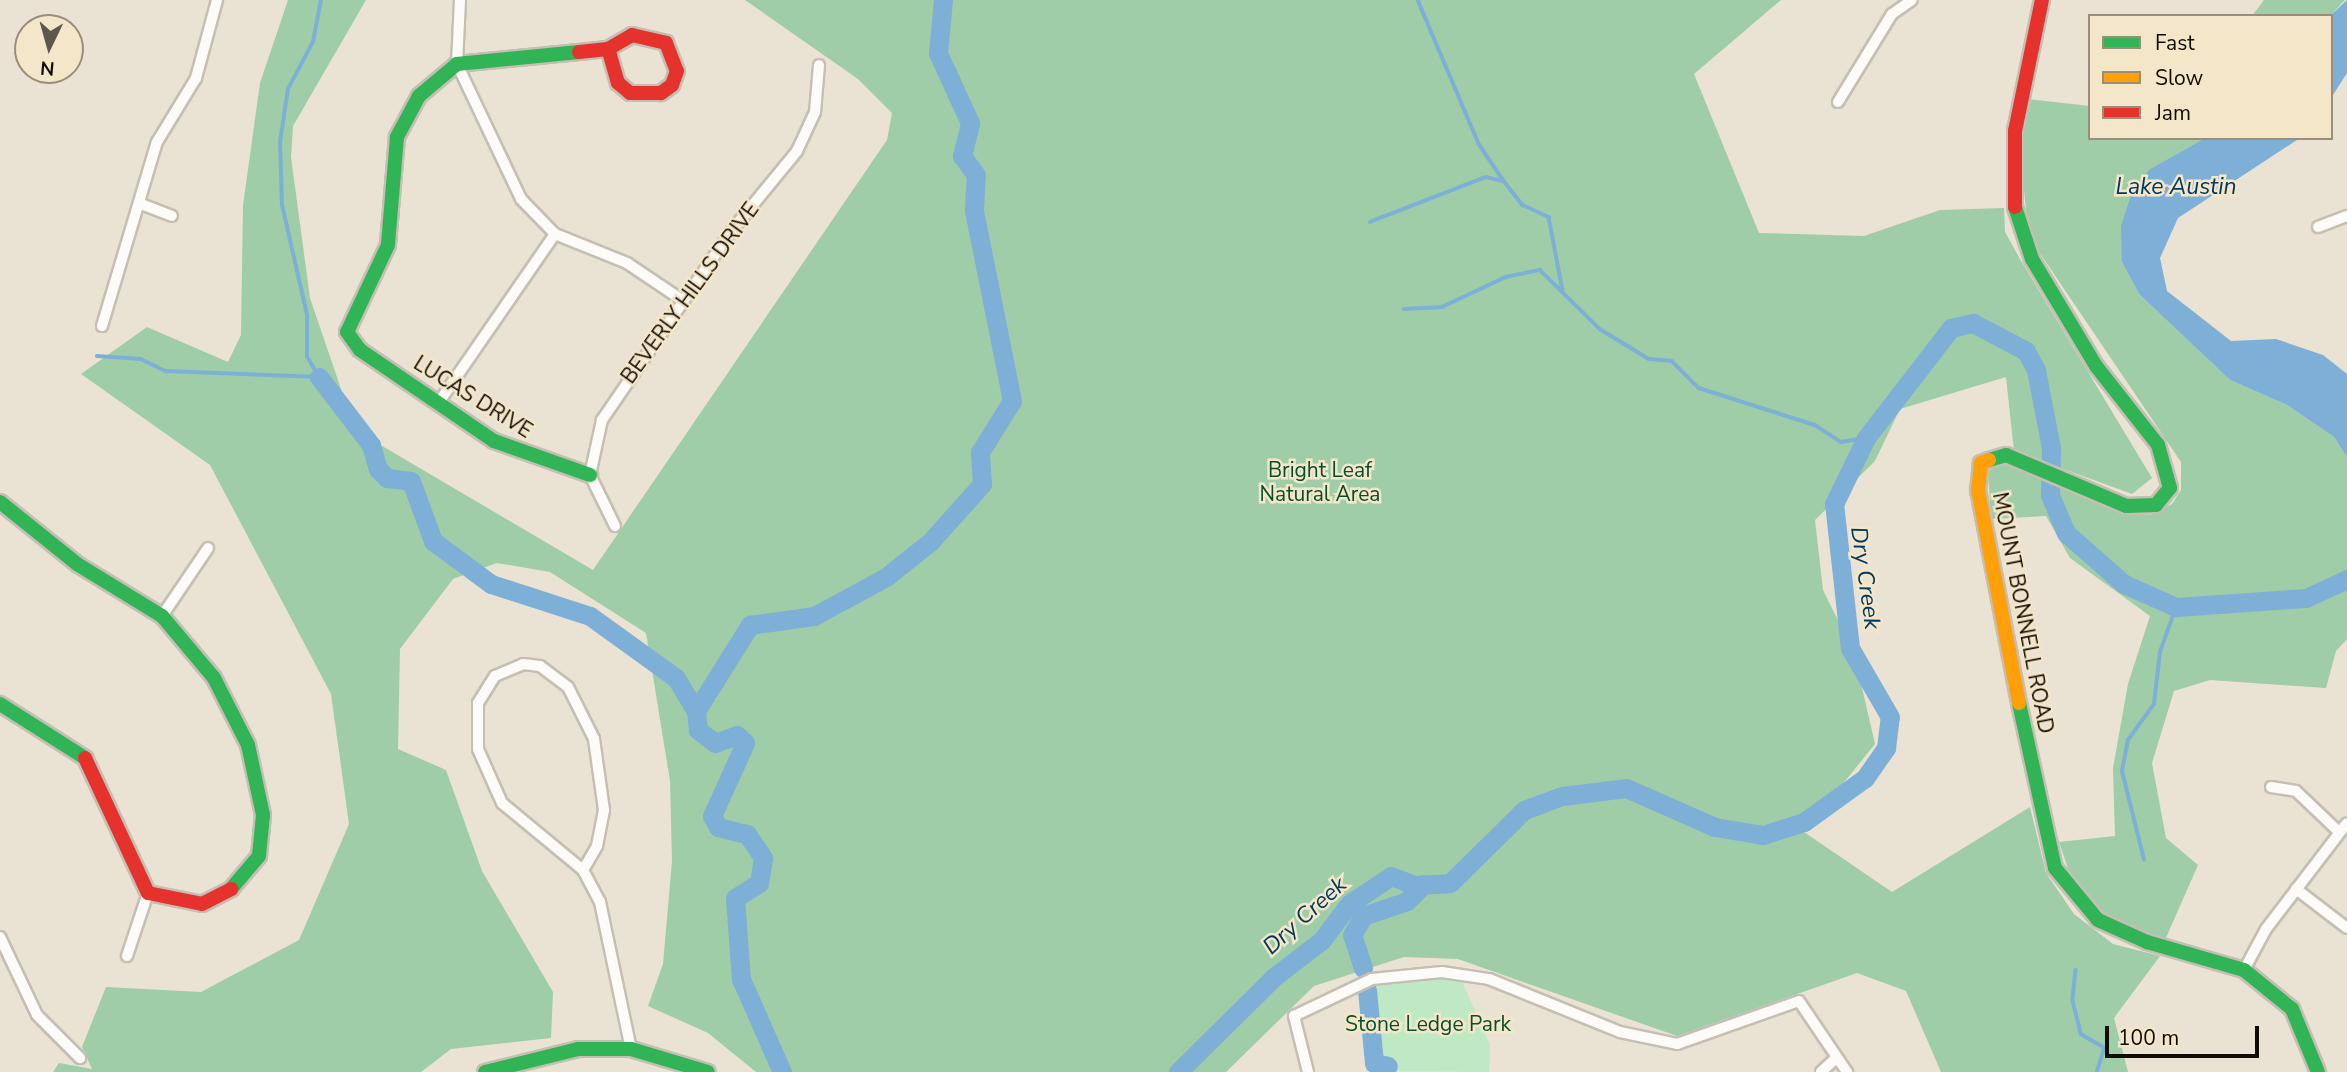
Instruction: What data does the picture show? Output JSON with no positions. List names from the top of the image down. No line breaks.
{"streets":{"street":["BEVERLY HILLS DRIVE","LUCAS DRIVE","MOUNT BONNELL ROAD"]},"crossings":[["BEVERLY HILLS DRIVE","LUCAS DRIVE"]],"water":["Lake Austin","Dry Creek"],"parks":["Bright Leaf Natural Area","Stone Ledge Park"],"legend":["Fast","Slow","Jam"],"scale_bar":"100 m","north":"bottom"}
